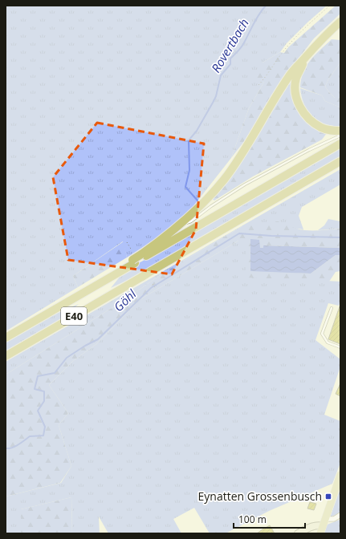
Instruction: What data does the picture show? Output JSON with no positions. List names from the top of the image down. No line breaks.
{"streets":{"highway":["E40"]},"water":["Rovertbach","Göhl"],"places":{"transit":["Eynatten Grossenbusch"]},"scale_bar":"100 m"}
